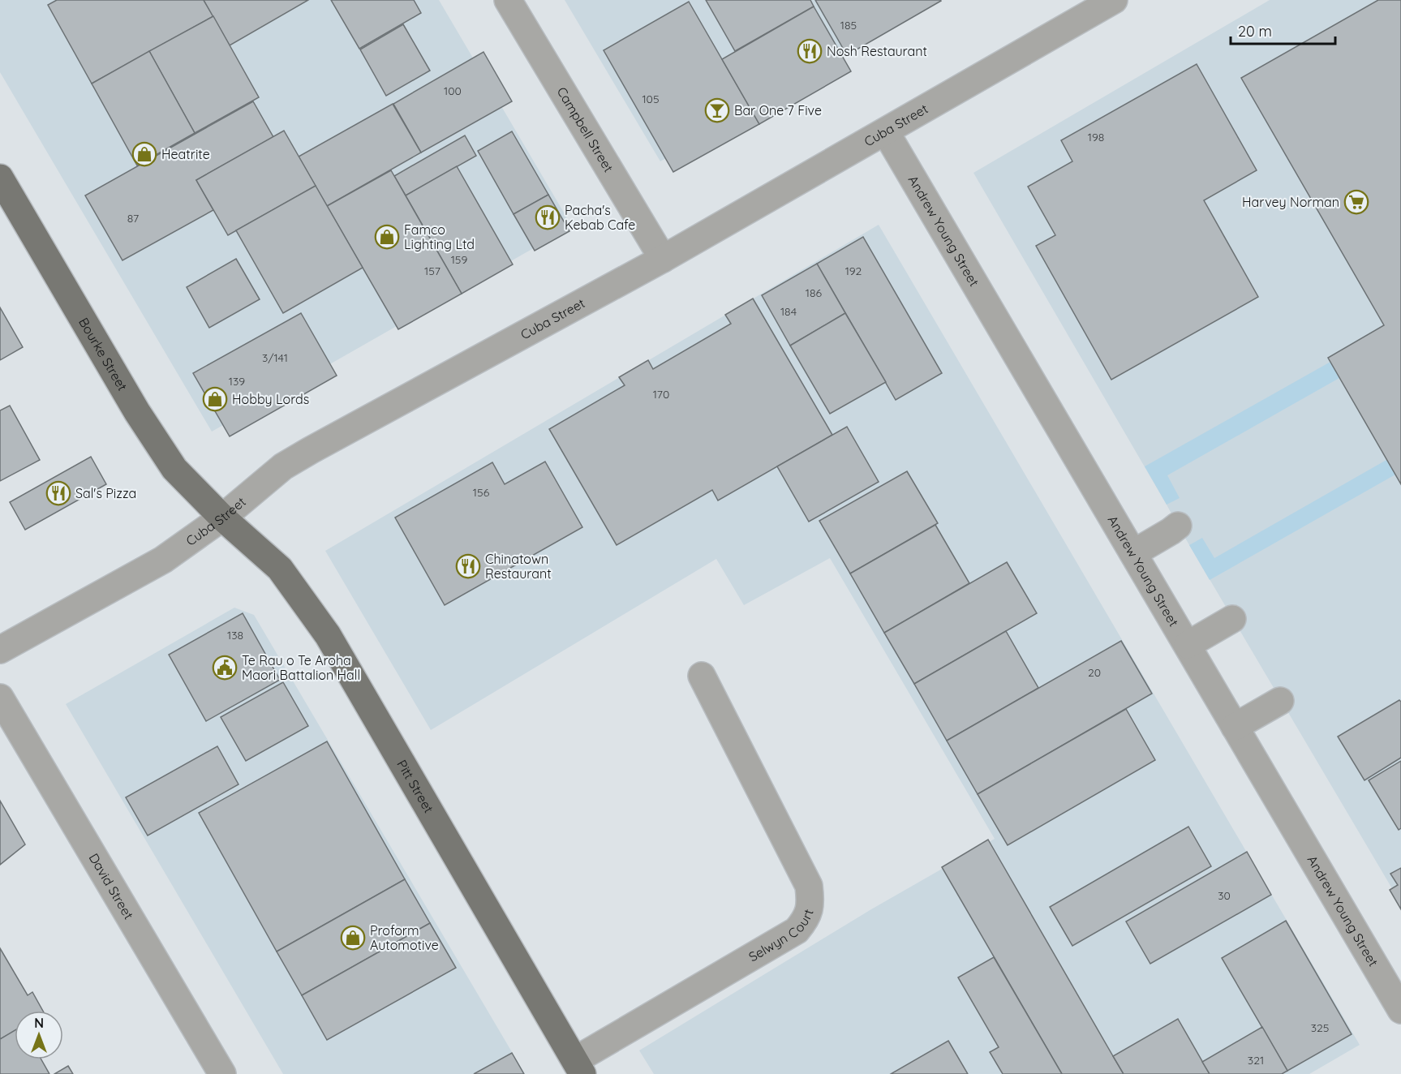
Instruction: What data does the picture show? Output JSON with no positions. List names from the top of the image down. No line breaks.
{"streets":{"main road":["Bourke Street","Pitt Street"],"street":["Cuba Street","Campbell Street","Andrew Young Street","David Street","Selwyn Court"]},"crossings":[["Cuba Street","Campbell Street"],["Cuba Street","Andrew Young Street"],["Cuba Street","Bourke Street"],["Cuba Street","Pitt Street"],["Bourke Street","Pitt Street"],["Pitt Street","Selwyn Court"]],"places":{"restaurant":["Nosh Restaurant","Pacha's Kebab Cafe","Sal's Pizza","Chinatown Restaurant"],"bar":["Bar One 7 Five"],"shop":["Heatrite","Famco Lighting Ltd","Hobby Lords","Proform Automotive"],"supermarket":["Harvey Norman"],"public building":["Te Rau o Te Aroha Maori Battalion Hall"]},"house_numbers":["185","100","105","198","87","159","157","192","186","184","3/141","139","170","156","138","20","30","325","321"],"scale_bar":"20 m","north":"top"}
